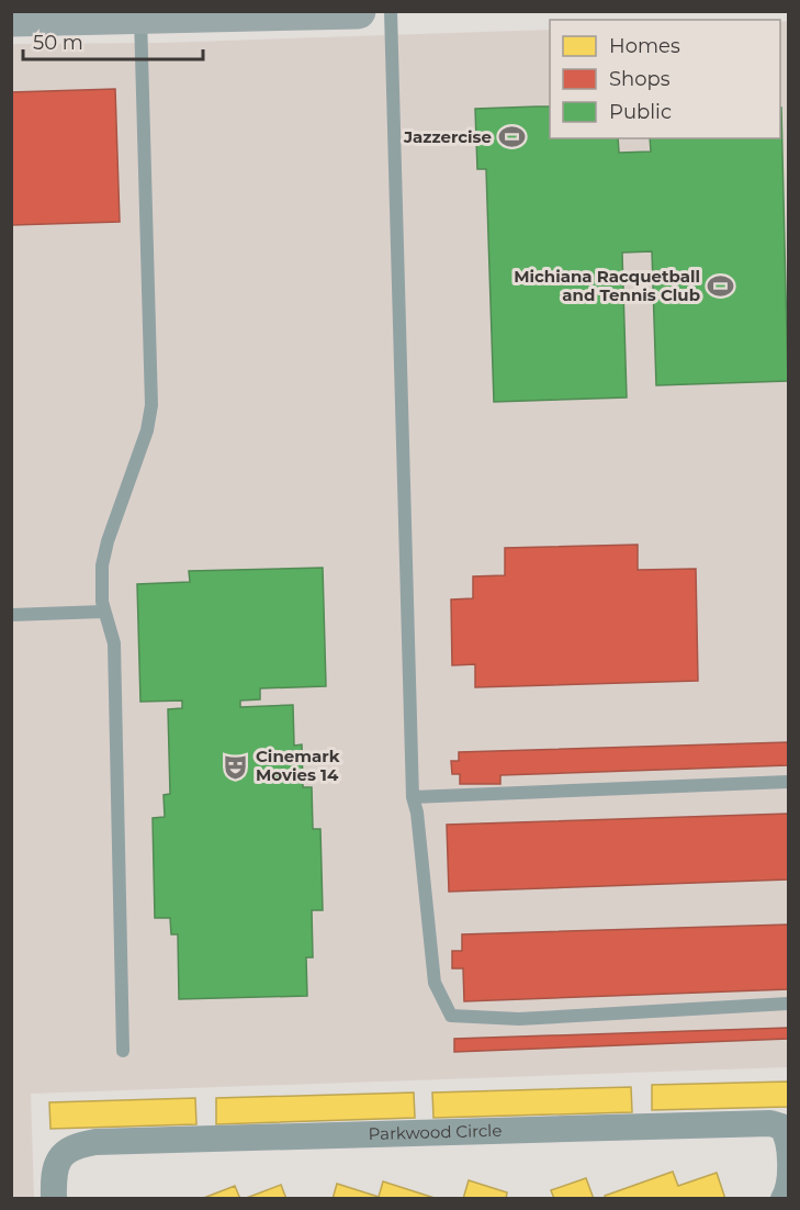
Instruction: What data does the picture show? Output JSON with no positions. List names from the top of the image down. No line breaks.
{"streets":{"street":["Parkwood Circle"]},"places":{"sports":["Jazzercise","Michiana Racquetball and Tennis Club"],"theatre":["Cinemark Movies 14"]},"legend":["Homes","Shops","Public"],"scale_bar":"50 m"}
